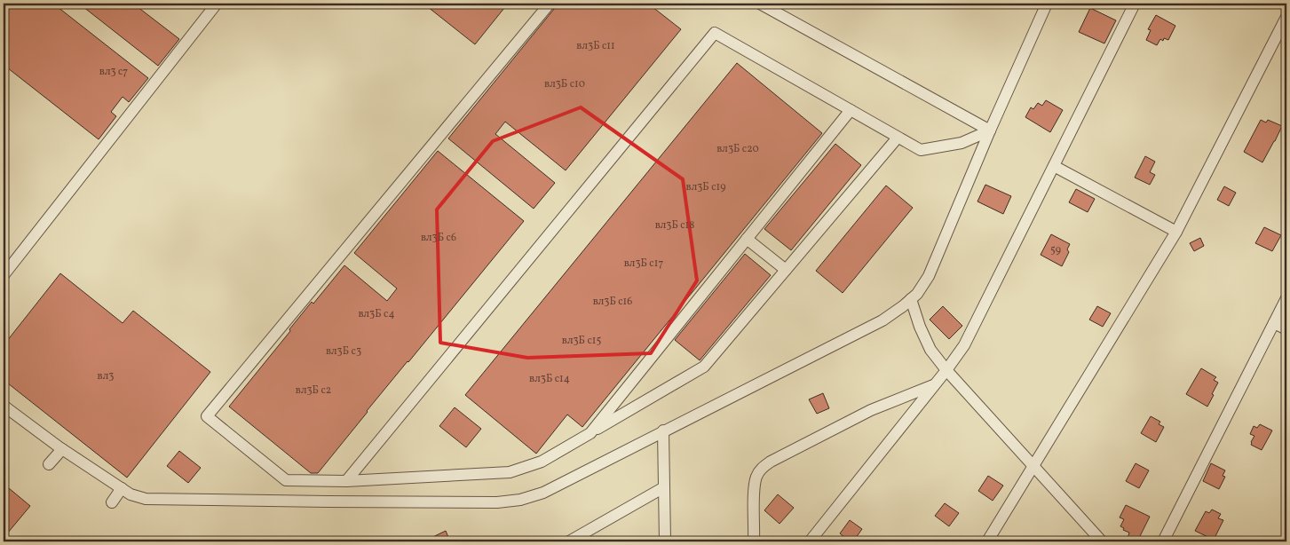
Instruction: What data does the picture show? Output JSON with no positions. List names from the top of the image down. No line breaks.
{"house_numbers":["вл3Б с11","вл3 с7","вл3Б с10","вл3Б с20","вл3Б с19","вл3Б с18","вл3Б с6","59","вл3Б с17","вл3Б с16","вл3Б с4","вл3Б с15","вл3Б с3","вл3","вл3Б с14","вл3Б с2"]}
